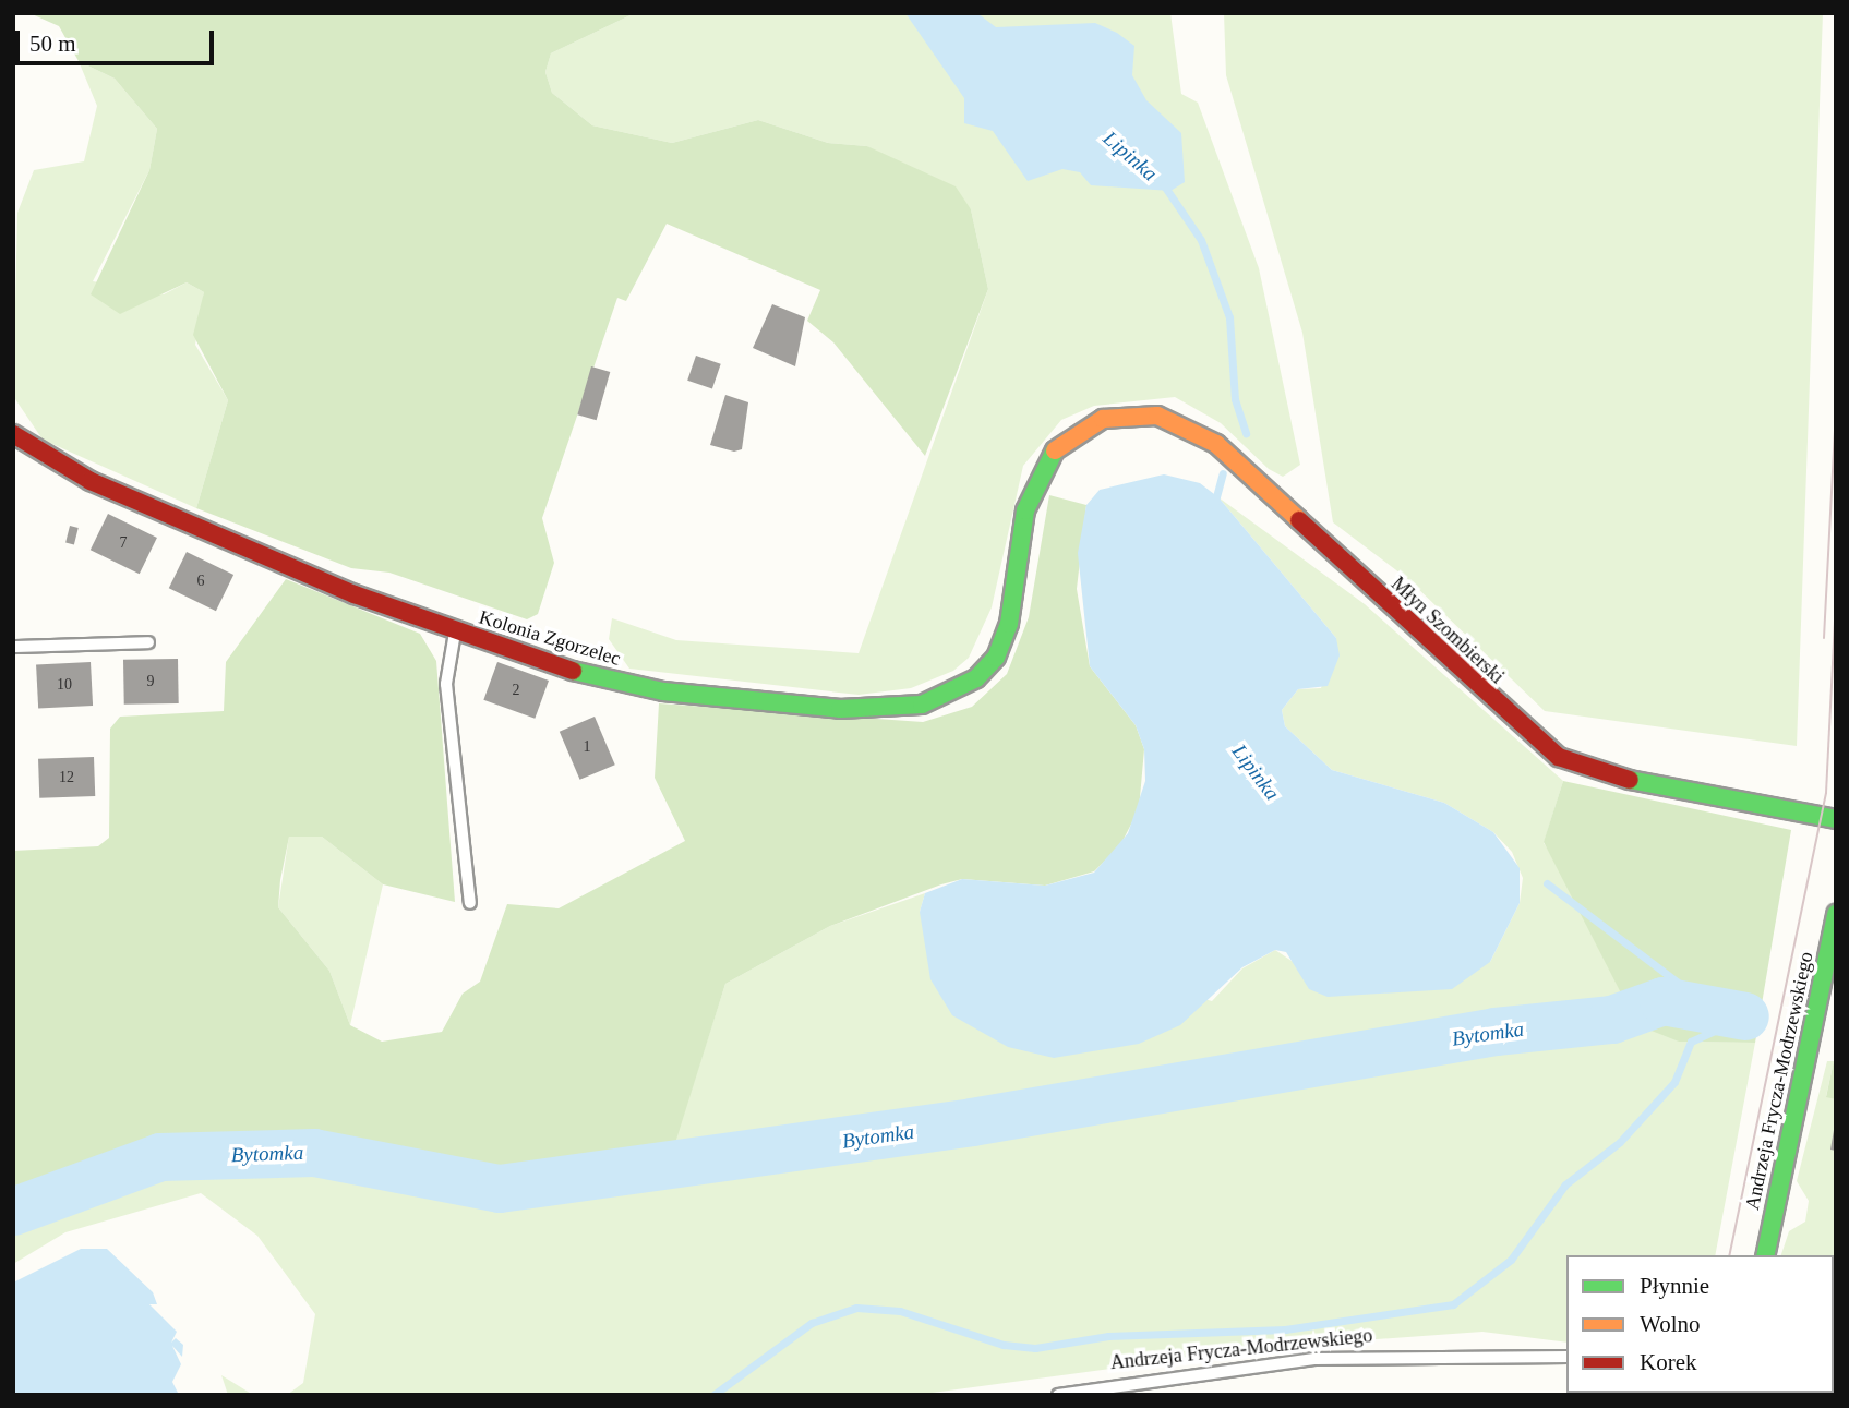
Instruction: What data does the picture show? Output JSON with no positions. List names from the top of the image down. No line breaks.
{"streets":{"street":["Młyn Szombierski","Kolonia Zgorzelec","Andrzeja Frycza-Modrzewskiego"]},"crossings":[["Młyn Szombierski","Kolonia Zgorzelec"]],"water":["Lipinka","Bytomka"],"house_numbers":["7","6","9","10","2","1","12"],"legend":["Płynnie","Wolno","Korek"],"scale_bar":"50 m"}
